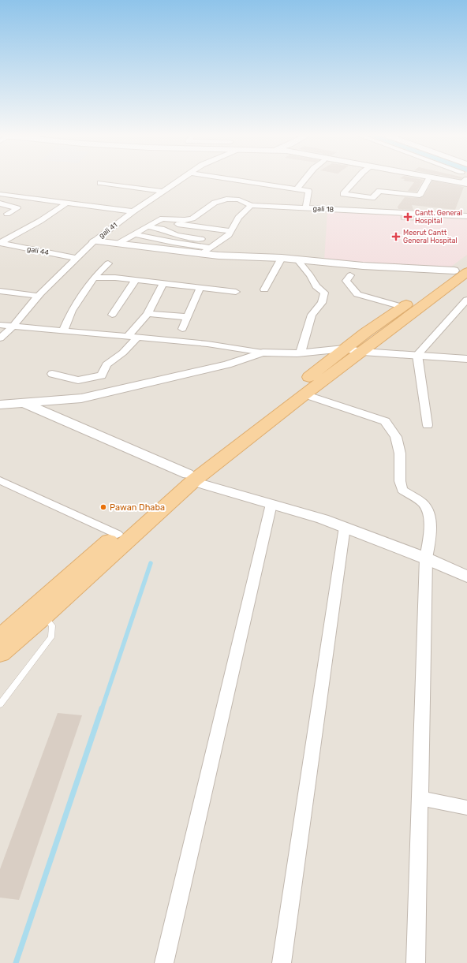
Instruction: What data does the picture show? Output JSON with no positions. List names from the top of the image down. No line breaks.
{"streets":{"street":["gali 18","gali 41","gali 44"]},"crossings":[["gali 41","gali 44"]],"places":{"health":["Cantt. General Hospital","Meerut Cantt General Hospital"],"other":["Pawan Dhaba"]}}
